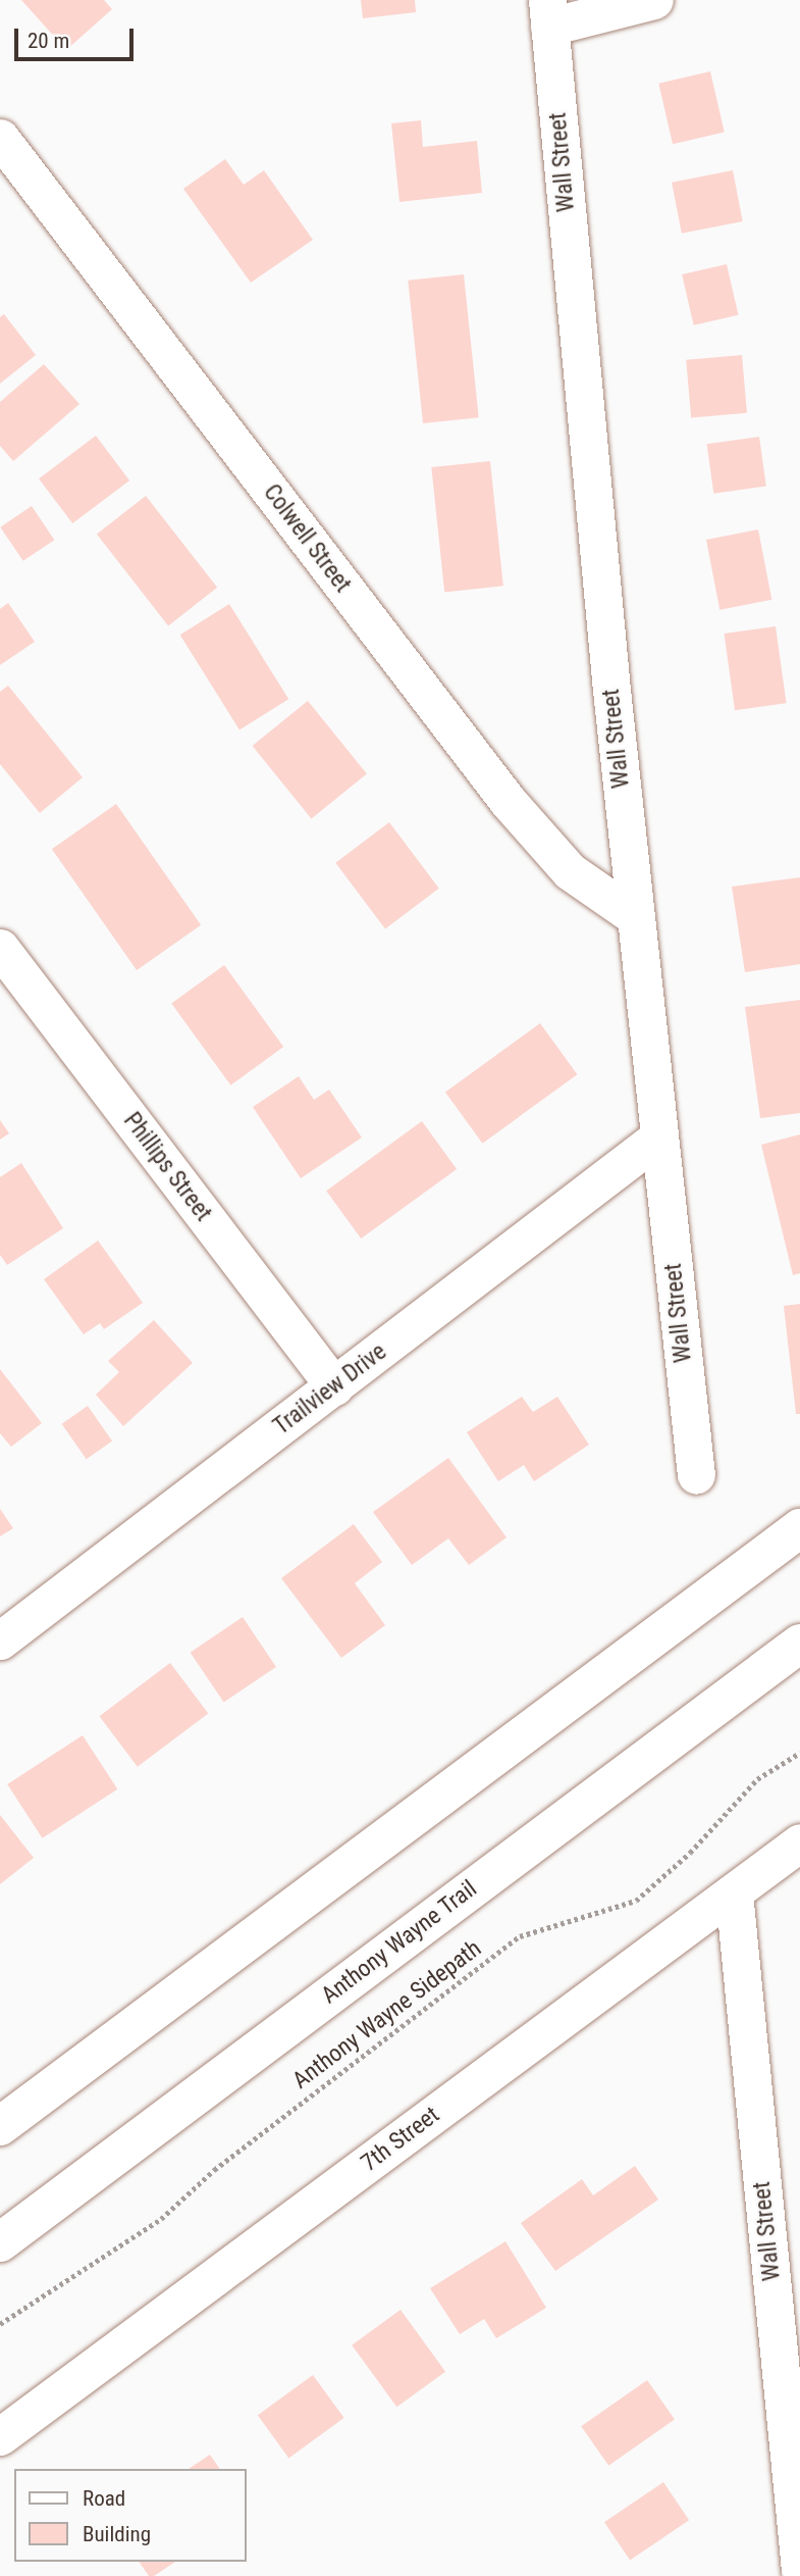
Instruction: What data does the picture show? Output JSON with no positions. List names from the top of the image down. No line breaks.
{"streets":{"highway":["Anthony Wayne Trail"],"street":["Wall Street","Colwell Street","Phillips Street","Trailview Drive","7th Street"],"path":["Anthony Wayne Sidepath"]},"crossings":[["Wall Street","Colwell Street"],["Wall Street","Trailview Drive"],["Wall Street","7th Street"],["Phillips Street","Trailview Drive"]],"legend":["Road","Building"],"scale_bar":"20 m"}
